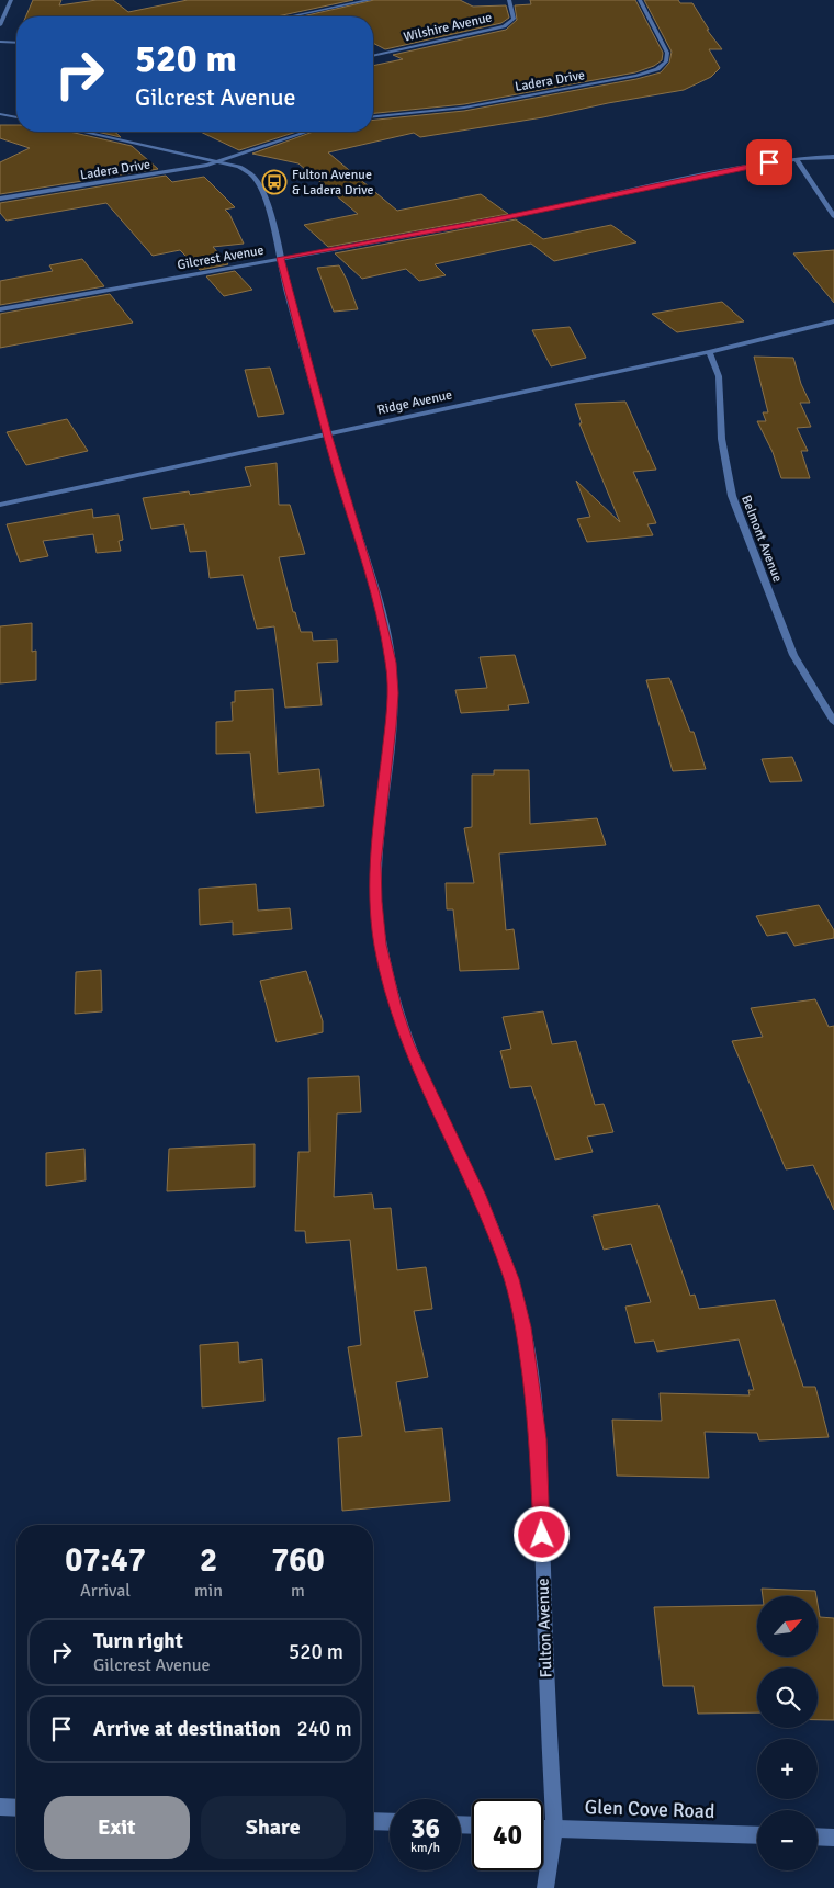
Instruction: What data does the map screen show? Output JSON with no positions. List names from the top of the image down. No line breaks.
{"streets":{"street":["Wilshire Avenue","Ladera Drive","Gilcrest Avenue","Ridge Avenue","Belmont Avenue","Fulton Avenue","Glen Cove Road"]},"crossings":[["Ladera Drive","Fulton Avenue"],["Gilcrest Avenue","Fulton Avenue"],["Ridge Avenue","Belmont Avenue"],["Ridge Avenue","Fulton Avenue"],["Fulton Avenue","Glen Cove Road"]],"places":{"bus stop":["Fulton Avenue & Ladera Drive"]},"north":"top right","page":{"turn":["520 m","Gilcrest Avenue"],"eta":["07:47","Arrival","2","min","760","m"],"map_buttons":["+","−"],"list":[{"name":"Turn right","note":"Gilcrest Avenue","value":"520 m"},{"name":"Arrive at destination","value":"240 m"}],"buttons":["Exit","Share"],"speed":"36 km/h","limit":"40"}}
